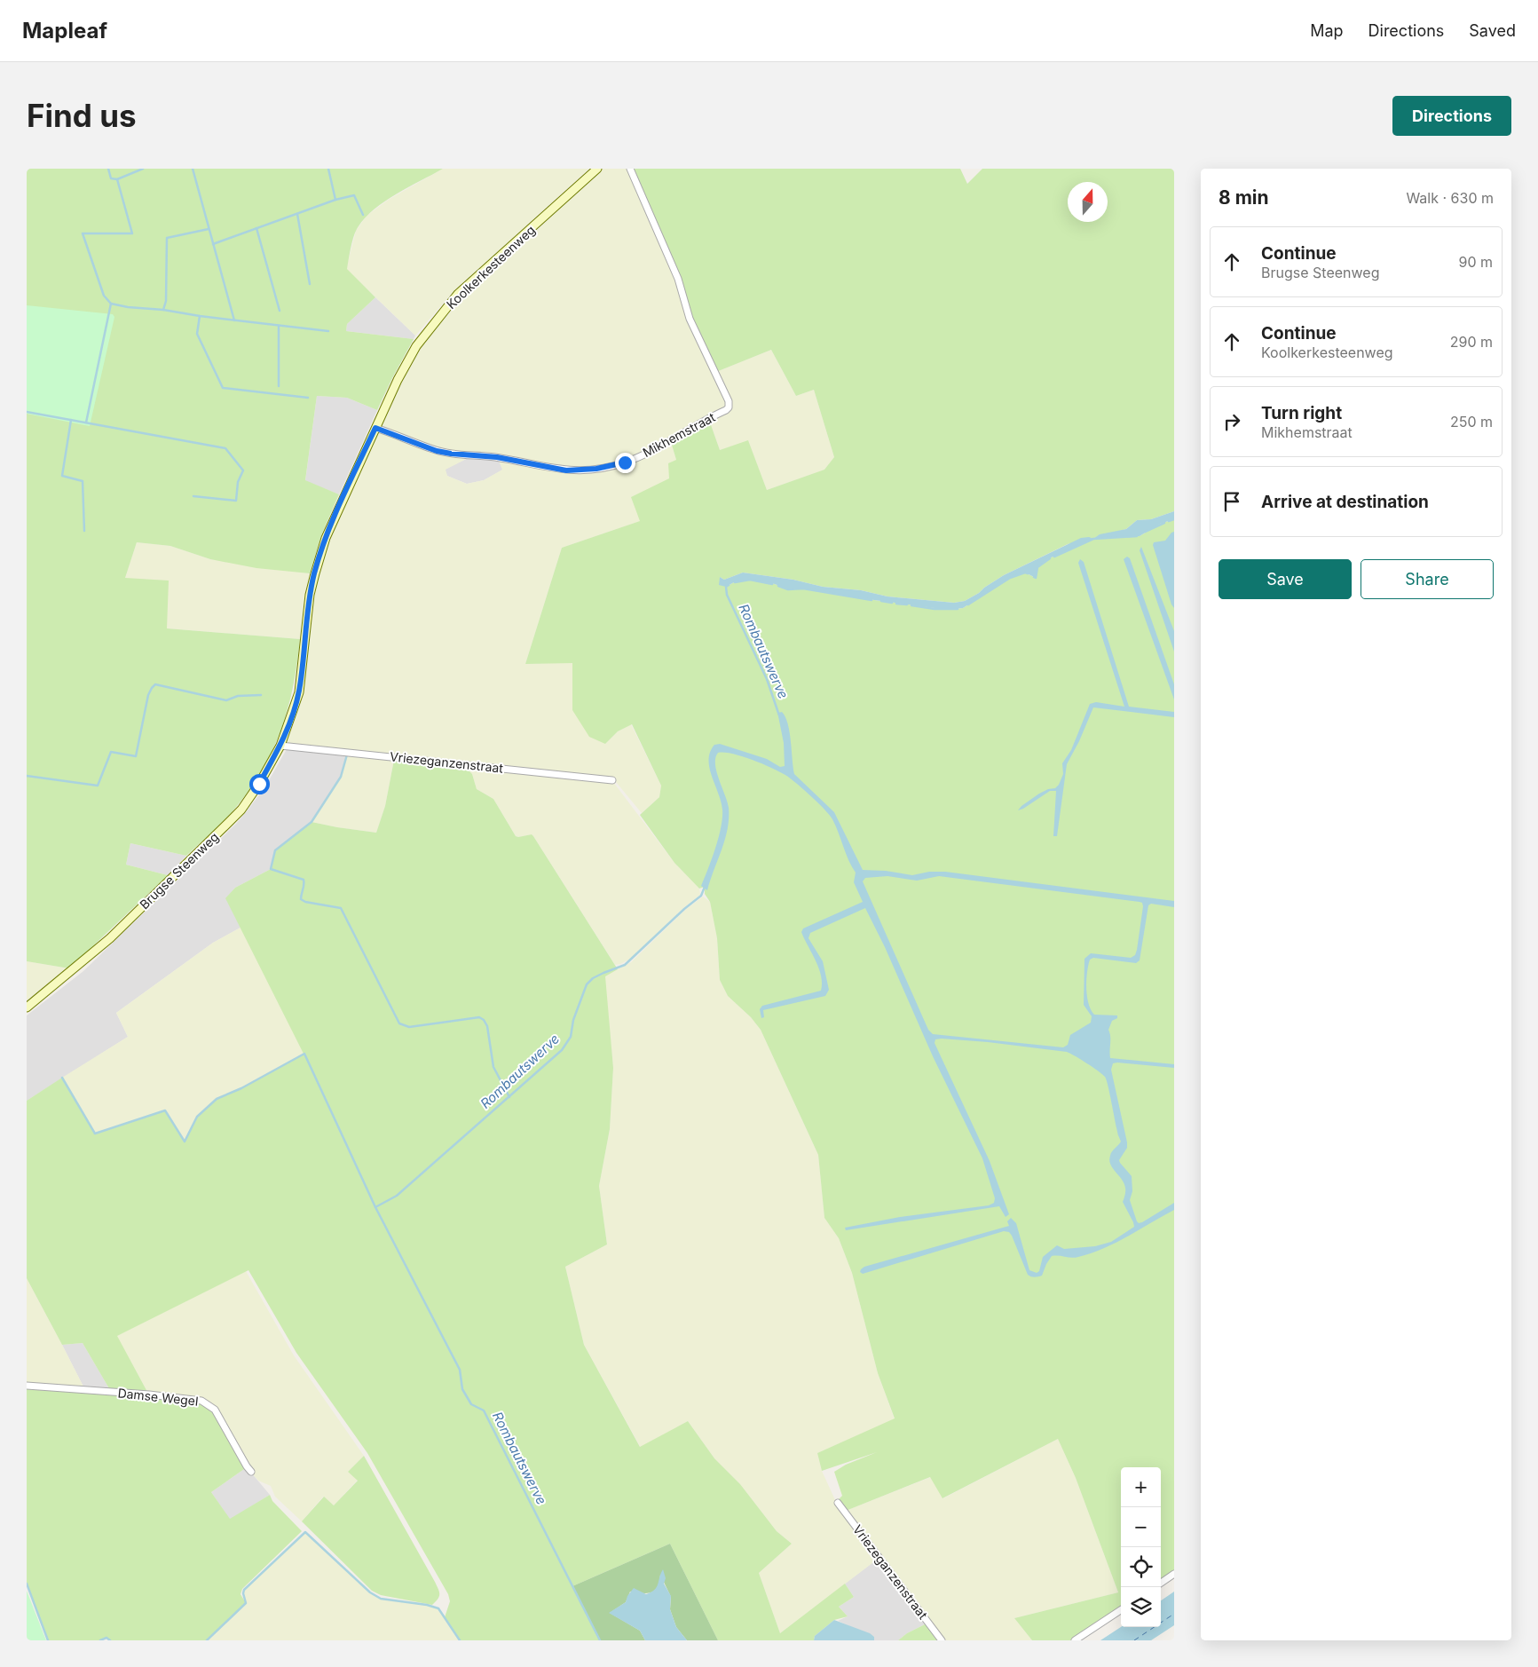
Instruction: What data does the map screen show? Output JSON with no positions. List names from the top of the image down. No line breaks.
{"streets":{"main road":["Koolkerkesteenweg","Brugse Steenweg"],"street":["Mikhemstraat","Vriezeganzenstraat","Damse Wegel"]},"crossings":[["Koolkerkesteenweg","Mikhemstraat"],["Koolkerkesteenweg","Brugse Steenweg"],["Vriezeganzenstraat","Brugse Steenweg"]],"water":["Rombautswerve"],"north":"top","page":{"header":"Mapleaf","nav":["Map","Directions","Saved"],"buttons":["Directions",["Save","Share"]],"title":"Find us","heading":["8 min","Walk · 630 m"],"list":[["Continue","Brugse Steenweg","90 m"],["Continue","Koolkerkesteenweg","290 m"],["Turn right","Mikhemstraat","250 m"],"Arrive at destination"],"map_buttons":["+","−"]}}
